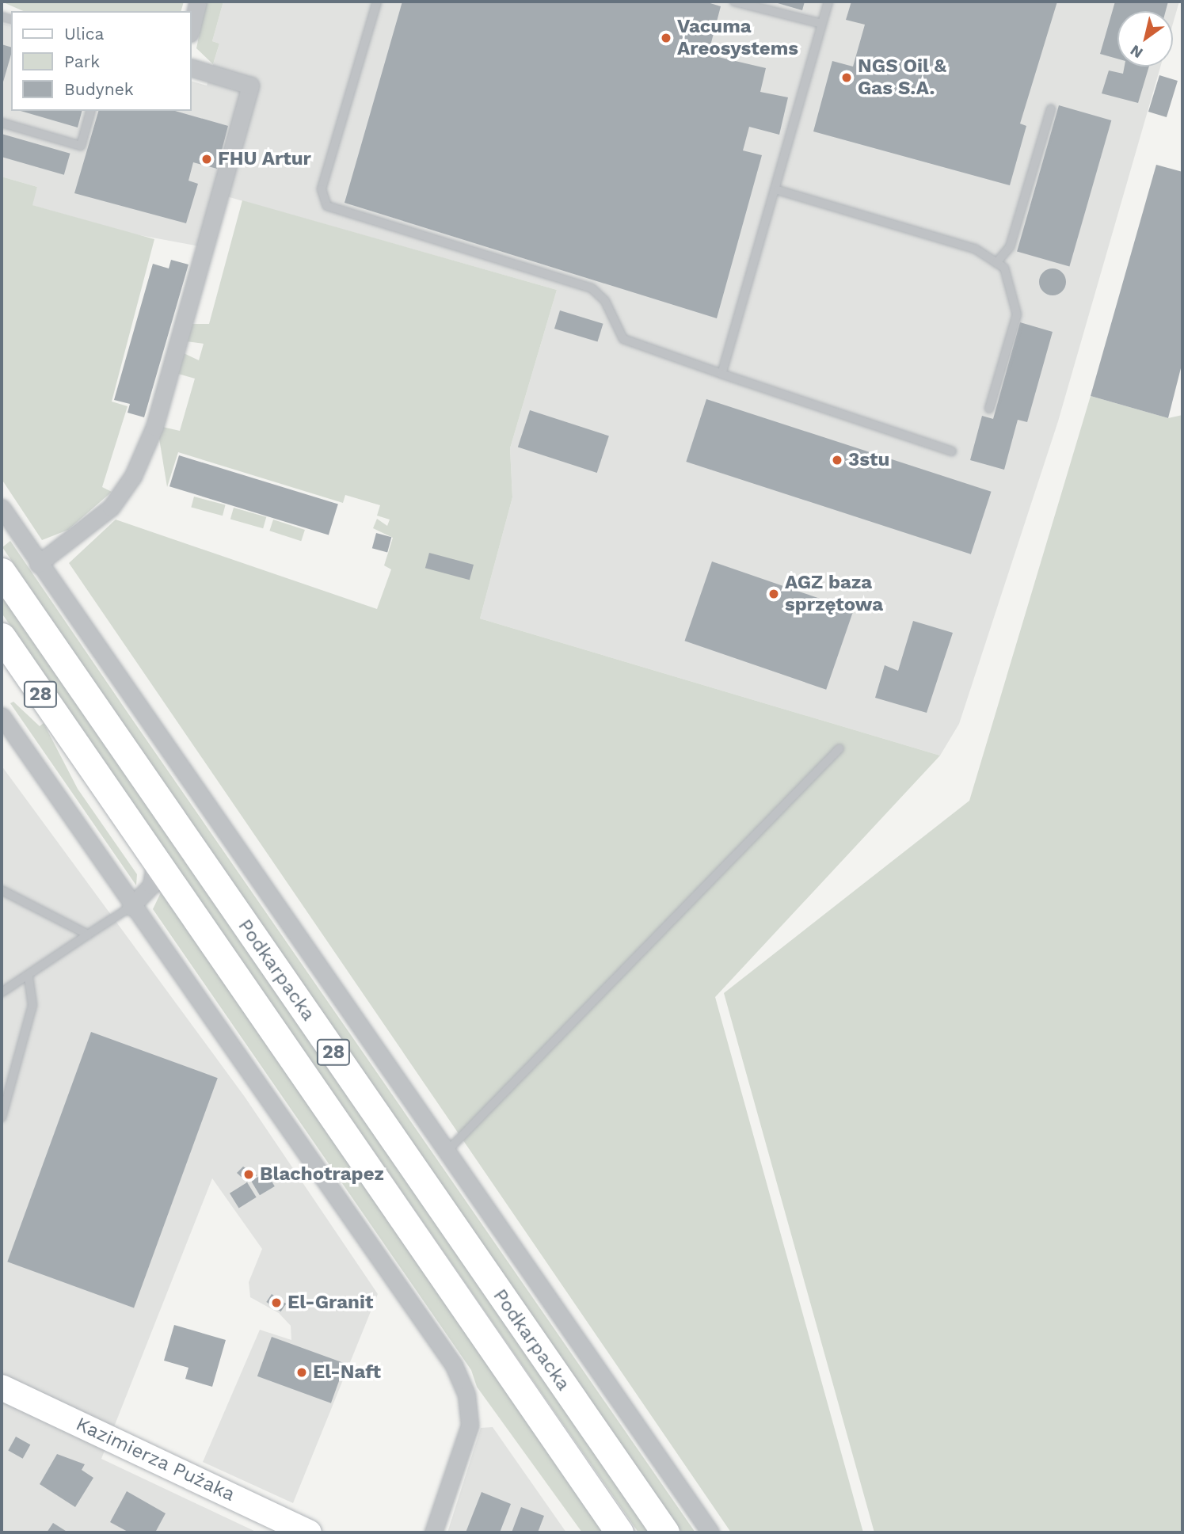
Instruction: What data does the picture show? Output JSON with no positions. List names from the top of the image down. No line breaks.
{"streets":{"main road":["28","Podkarpacka"],"street":["Kazimierza Pużaka"]},"places":["Vacuma Areosystems","NGS Oil & Gas S.A.","FHU Artur","3stu","AGZ baza sprzętowa","Blachotrapez","El-Granit","El-Naft"],"legend":["Ulica","Park","Budynek"],"north":"bottom left"}
